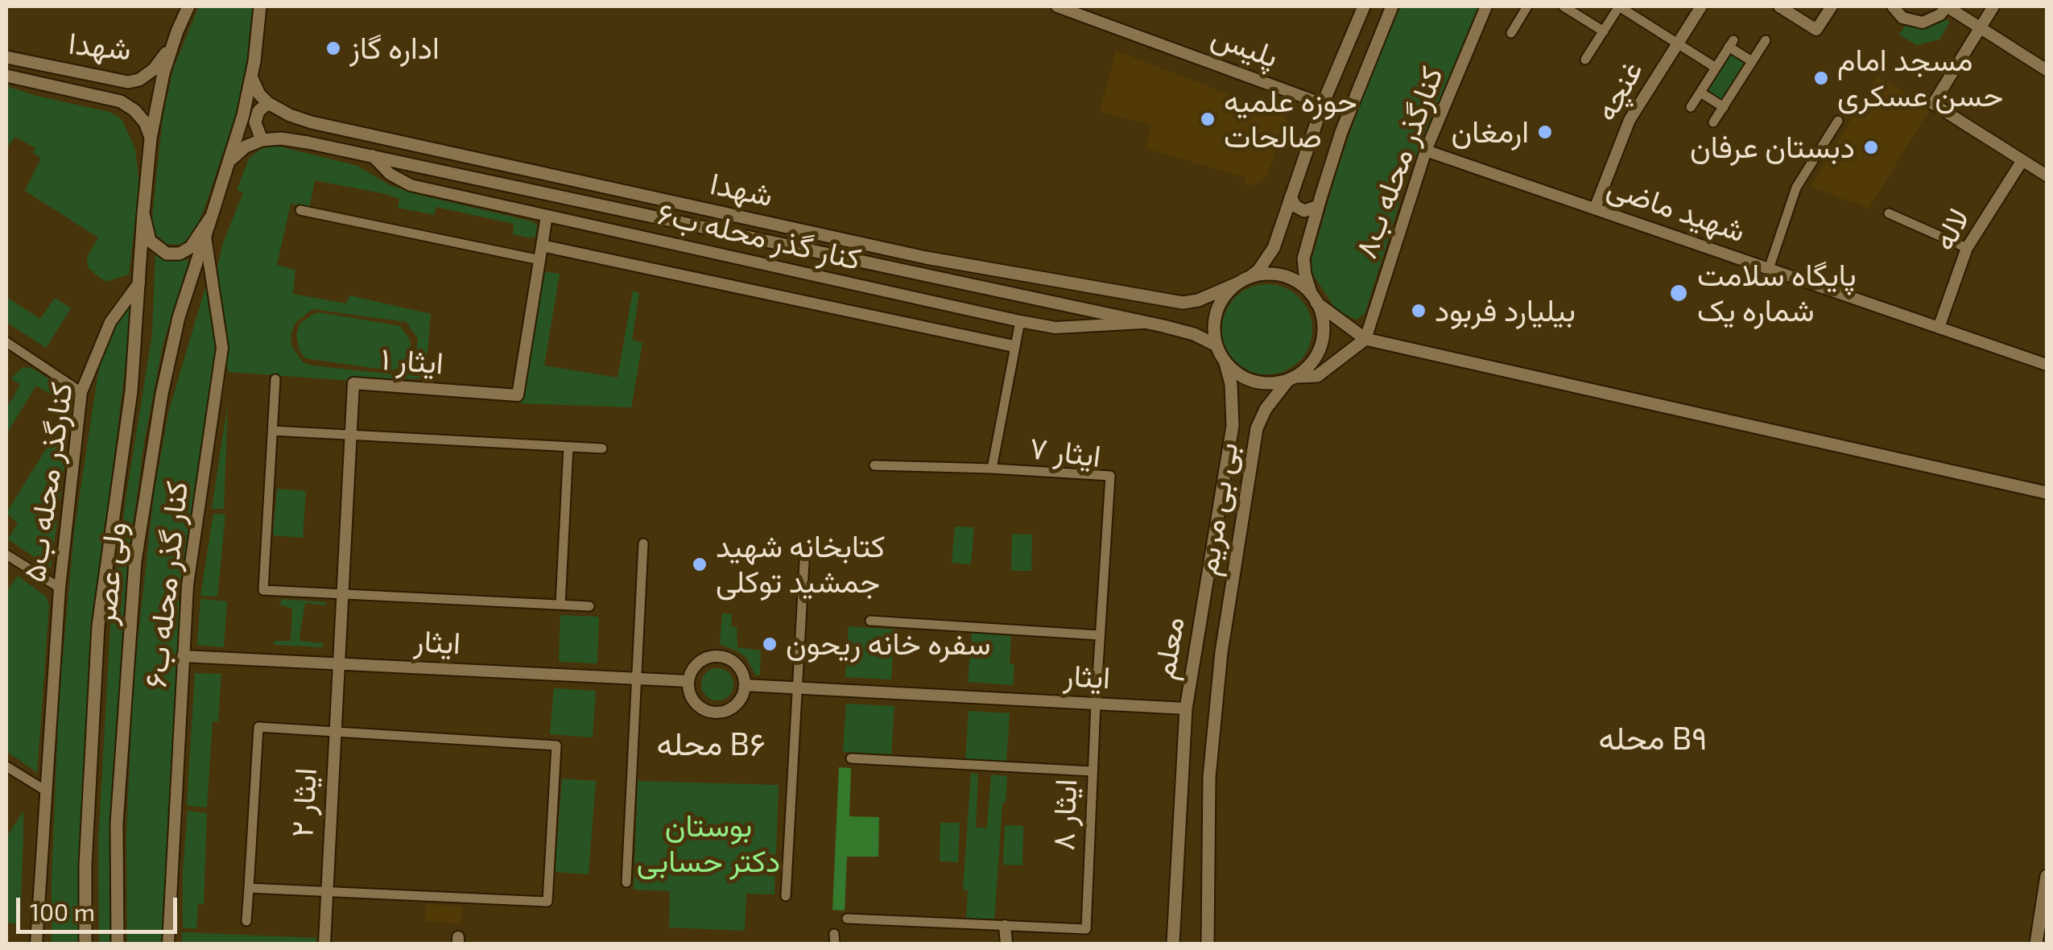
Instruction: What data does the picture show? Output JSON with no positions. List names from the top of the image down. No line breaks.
{"streets":{"main road":["شهدا","بی بی مریم","ولی عصر","معلم"],"street":["پلیس","غنچه","کنارگذر محله ب۸","شهید ماضی","لاله","کنار گذر محله ب۶","ایثار ۱","ایثار ۷","کنارگذر محله ب۵","ایثار","ایثار ۲","ایثار ۸"]},"crossings":[["شهدا","کنار گذر محله ب۶"],["شهدا","بی بی مریم"],["شهدا","ولی عصر"],["شهدا","معلم"],["غنچه","شهید ماضی"],["کنارگذر محله ب۸","شهید ماضی"],["شهید ماضی","لاله"],["کنار گذر محله ب۶","ایثار ۱"],["کنار گذر محله ب۶","ایثار ۷"],["کنار گذر محله ب۶","ولی عصر"],["کنار گذر محله ب۶","ایثار"],["ایثار ۱","ایثار"],["ایثار ۱","ایثار ۲"],["ایثار ۷","ایثار"],["ایثار ۷","ایثار ۸"],["کنارگذر محله ب۵","ولی عصر"],["بی بی مریم","معلم"],["ایثار","معلم"],["ایثار","ایثار ۲"],["ایثار","ایثار ۸"]],"districts":["محله B۹","محله B۶"],"parks":["بوستان دکتر حسابی"],"places":["اداره گاز","مسجد امام حسن عسکری","حوزه علمیه صالحات","ارمغان","دبستان عرفان","پایگاه سلامت شماره یک","بیلیارد فربود","کتابخانه شهید جمشید توکلی","سفره خانه ریحون"],"scale_bar":"100 m"}
